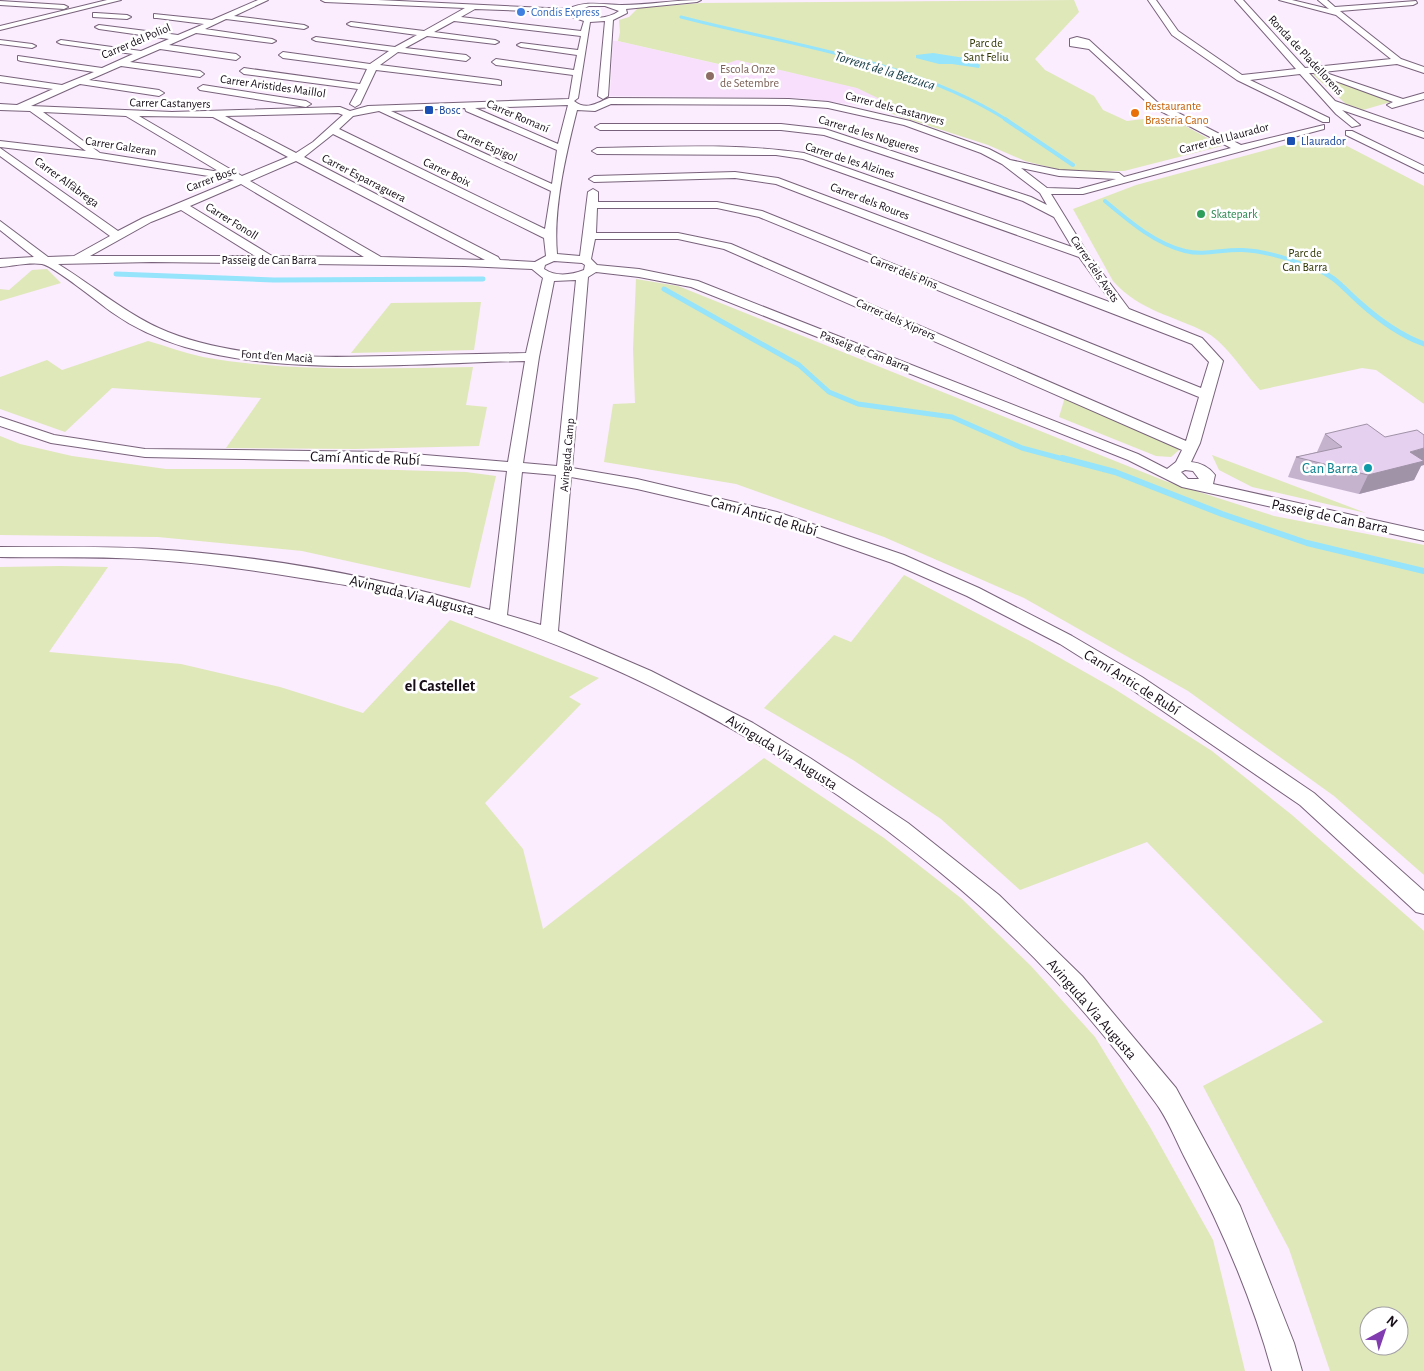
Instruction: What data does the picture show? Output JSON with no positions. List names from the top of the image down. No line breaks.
{"streets":{"street":["Carrer del Poliol","Ronda de Pladellorens","Carrer Aristides Maillol","Carrer Castanyers","Carrer dels Castanyers","Carrer Romaní","Carrer de les Nogueres","Carrer del Llaurador","Carrer Espigol","Carrer Galzeran","Carrer de les Alzines","Carrer Boix","Carrer Esparraguera","Carrer Bosc","Carrer Alfàbrega","Carrer dels Roures","Carrer Fonoll","Passeig de Can Barra","Carrer dels Avets","Carrer dels Pins","Carrer dels Xiprers","Font d'en Macià","Avinguda Camp","Camí Antic de Rubí","Avinguda Via Augusta"]},"crossings":[["Carrer del Poliol","Carrer Castanyers"],["Carrer Aristides Maillol","Carrer Castanyers"],["Carrer Castanyers","Carrer Esparraguera"],["Carrer dels Castanyers","Carrer de les Nogueres"],["Carrer dels Castanyers","Carrer del Llaurador"],["Carrer dels Castanyers","Carrer dels Avets"],["Carrer dels Castanyers","Avinguda Camp"],["Carrer de les Nogueres","Carrer de les Alzines"],["Carrer de les Nogueres","Carrer dels Roures"],["Carrer de les Nogueres","Carrer dels Avets"],["Carrer de les Nogueres","Avinguda Camp"],["Carrer Galzeran","Carrer Bosc"],["Carrer Galzeran","Passeig de Can Barra"],["Carrer de les Alzines","Carrer dels Roures"],["Carrer de les Alzines","Carrer dels Avets"],["Carrer de les Alzines","Avinguda Camp"],["Carrer Boix","Carrer Bosc"],["Carrer Esparraguera","Carrer Bosc"],["Carrer Esparraguera","Passeig de Can Barra"],["Carrer Bosc","Carrer Alfàbrega"],["Carrer Bosc","Carrer Fonoll"],["Carrer Bosc","Passeig de Can Barra"],["Carrer dels Roures","Carrer dels Avets"],["Carrer dels Roures","Avinguda Camp"],["Carrer Fonoll","Passeig de Can Barra"],["Passeig de Can Barra","Font d'en Macià"],["Passeig de Can Barra","Avinguda Camp"],["Carrer dels Avets","Carrer dels Pins"],["Carrer dels Avets","Carrer dels Xiprers"],["Carrer dels Pins","Avinguda Camp"],["Carrer dels Xiprers","Avinguda Camp"],["Avinguda Camp","Camí Antic de Rubí"],["Avinguda Camp","Avinguda Via Augusta"]],"districts":["el Castellet"],"water":["Torrent de la Betzuca"],"parks":["Parc de Sant Feliu","Parc de Can Barra"],"places":{"other":["Condis Express","Escola Onze de Setembre","Restaurante Braseria Cano","Skatepark","Can Barra"],"transit":["Bosc","Llaurador"]},"north":"top right"}
